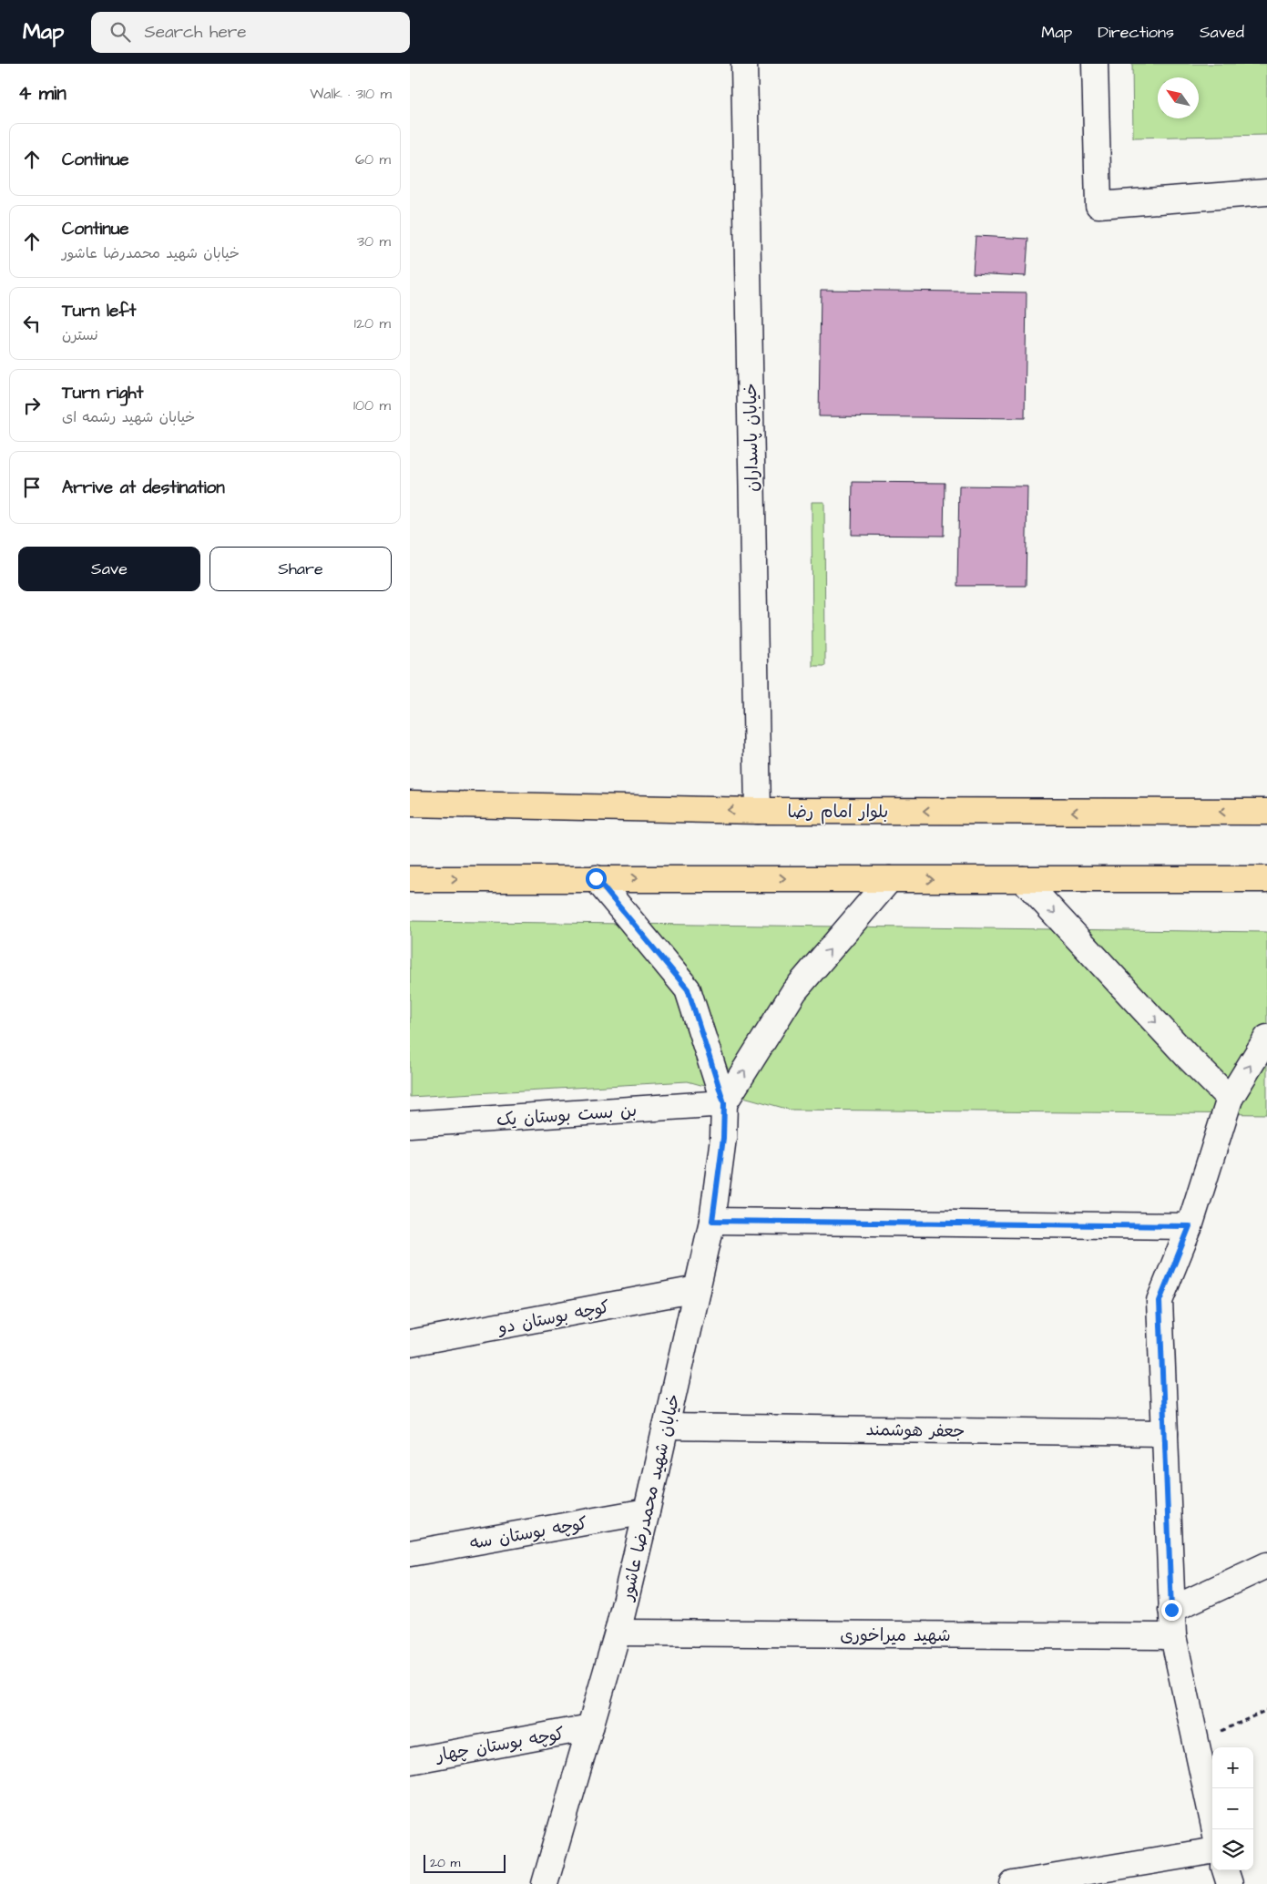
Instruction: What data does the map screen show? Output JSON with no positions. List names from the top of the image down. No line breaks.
{"streets":{"main road":["بلوار امام رضا"],"street":["خیابان پاسداران","بن بست بوستان یک","کوچه بوستان دو","جعفر هوشمند","خیابان شهید محمدرضا عاشور","کوچه بوستان سه","شهید میراخوری","کوچه بوستان چهار"]},"crossings":[["خیابان پاسداران","بلوار امام رضا"],["بن بست بوستان یک","خیابان شهید محمدرضا عاشور"],["کوچه بوستان دو","خیابان شهید محمدرضا عاشور"],["جعفر هوشمند","خیابان شهید محمدرضا عاشور"],["خیابان شهید محمدرضا عاشور","کوچه بوستان سه"],["خیابان شهید محمدرضا عاشور","شهید میراخوری"],["خیابان شهید محمدرضا عاشور","کوچه بوستان چهار"]],"scale_bar":"20 m","north":"top left","page":{"header":"Map","search":"Search here","nav":["Map","Directions","Saved"],"heading":["4 min","Walk · 310 m"],"list":[["Continue","60 m"],["Continue","خیابان شهید محمدرضا عاشور","30 m"],["Turn left","نسترن","120 m"],["Turn right","خیابان شهید رشمه ای","100 m"],"Arrive at destination"],"buttons":["Save","Share"],"map_buttons":["+","−"],"scale":"20 m"}}
